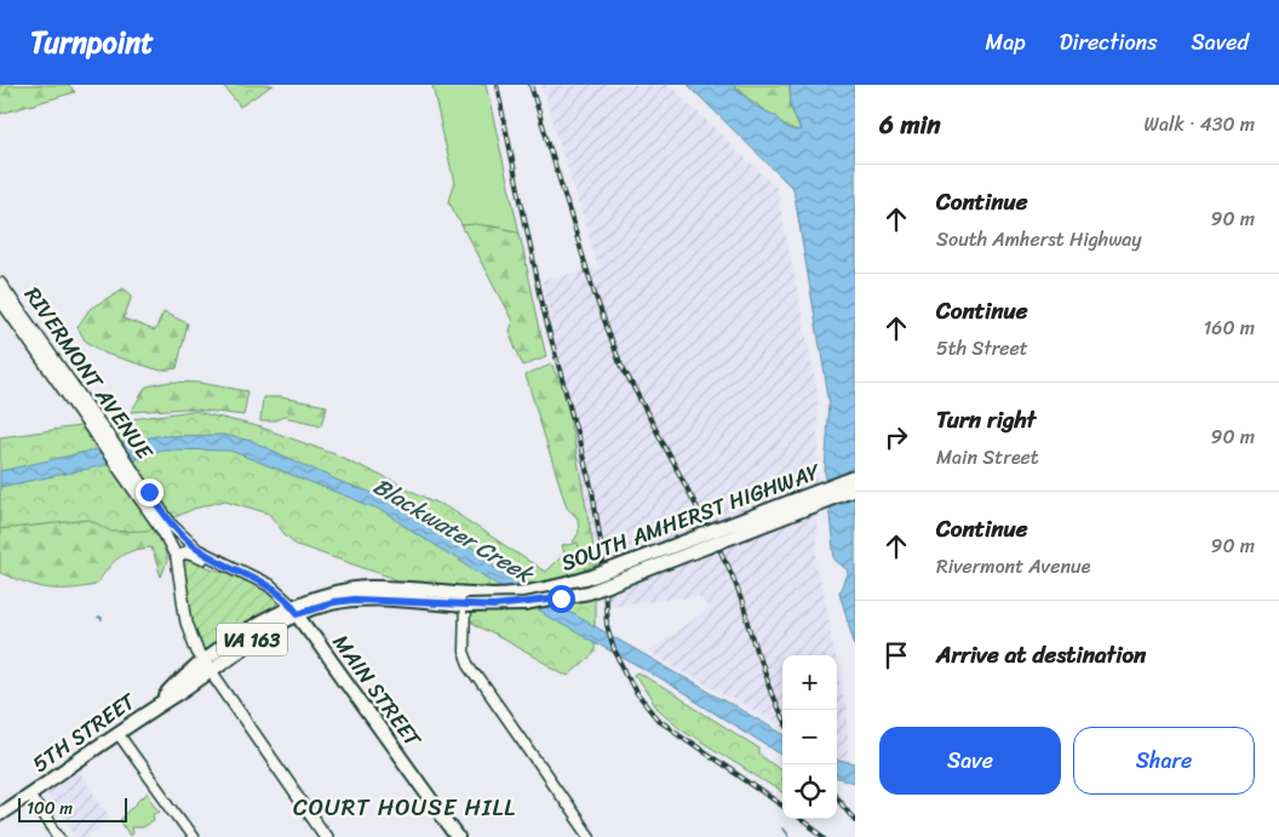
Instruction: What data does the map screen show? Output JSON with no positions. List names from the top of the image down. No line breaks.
{"streets":{"main road":["RIVERMONT AVENUE","SOUTH AMHERST HIGHWAY","VA 163","MAIN STREET","5TH STREET"]},"crossings":[["RIVERMONT AVENUE","MAIN STREET"],["RIVERMONT AVENUE","5TH STREET"],["SOUTH AMHERST HIGHWAY","5TH STREET"],["MAIN STREET","5TH STREET"]],"districts":["COURT HOUSE HILL"],"water":["Blackwater Creek"],"scale_bar":"100 m","page":{"header":"Turnpoint","nav":["Map","Directions","Saved"],"heading":["6 min","Walk · 430 m"],"list":[["Continue","South Amherst Highway","90 m"],["Continue","5th Street","160 m"],["Turn right","Main Street","90 m"],["Continue","Rivermont Avenue","90 m"],"Arrive at destination"],"map_buttons":["+","−"],"buttons":["Save","Share"],"scale":"100 m"}}
